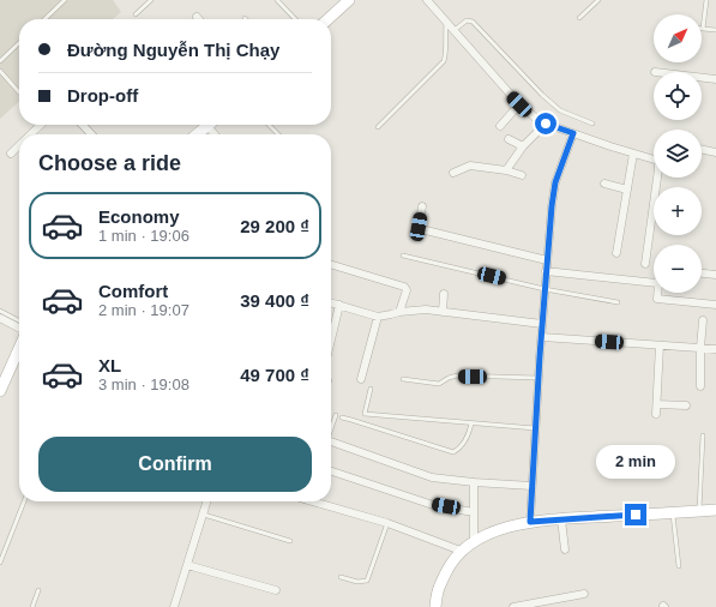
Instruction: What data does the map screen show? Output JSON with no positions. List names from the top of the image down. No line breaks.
{"north":"top right","page":{"map_buttons":["+","−"],"banner":["Đường Nguyễn Thị Chạy","Drop-off"],"heading":"Choose a ride","list":[{"name":"Economy","note":"1 min · 19:06","value":"29 200 ₫"},{"name":"Comfort","note":"2 min · 19:07","value":"39 400 ₫"},{"name":"XL","note":"3 min · 19:08","value":"49 700 ₫"}],"buttons":"Confirm","bubble":"2 min"}}
